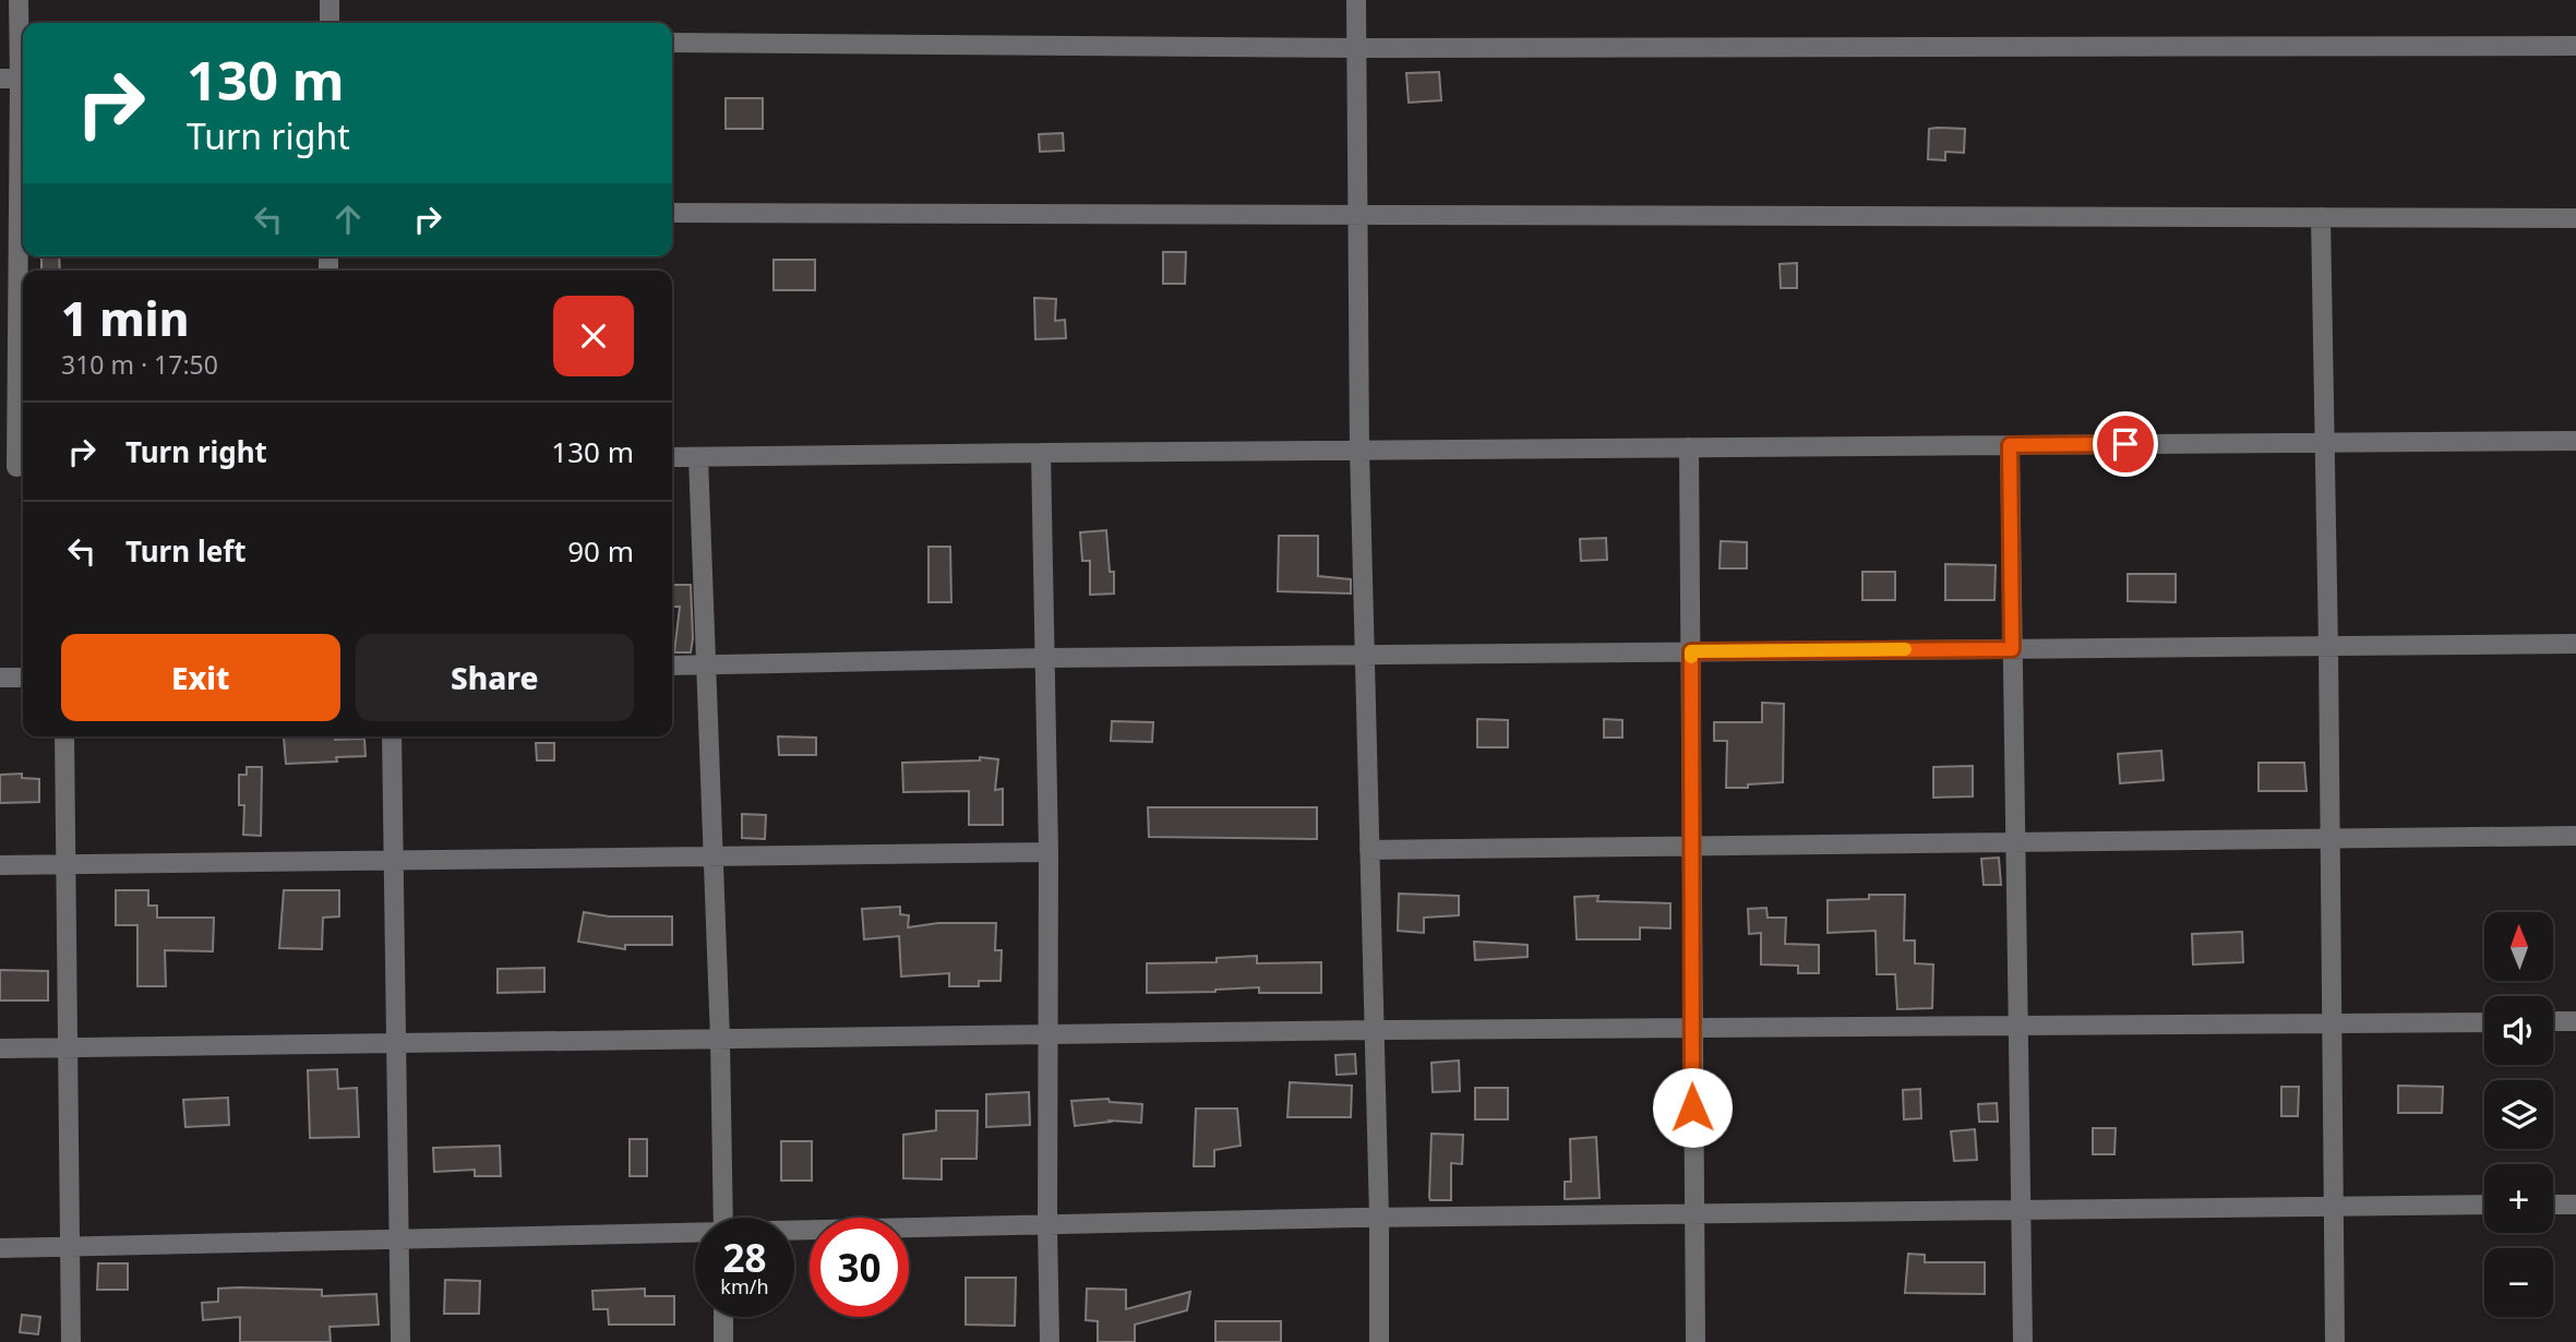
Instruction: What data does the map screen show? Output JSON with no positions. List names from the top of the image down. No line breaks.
{"north":"top","page":{"turn":["130 m","Turn right"],"heading":["1 min","310 m · 17:50"],"list":[{"name":"Turn right","value":"130 m"},{"name":"Turn left","value":"90 m"}],"buttons":["Exit","Share"],"map_buttons":["+","−"],"speed":"28 km/h","limit":"30"}}
